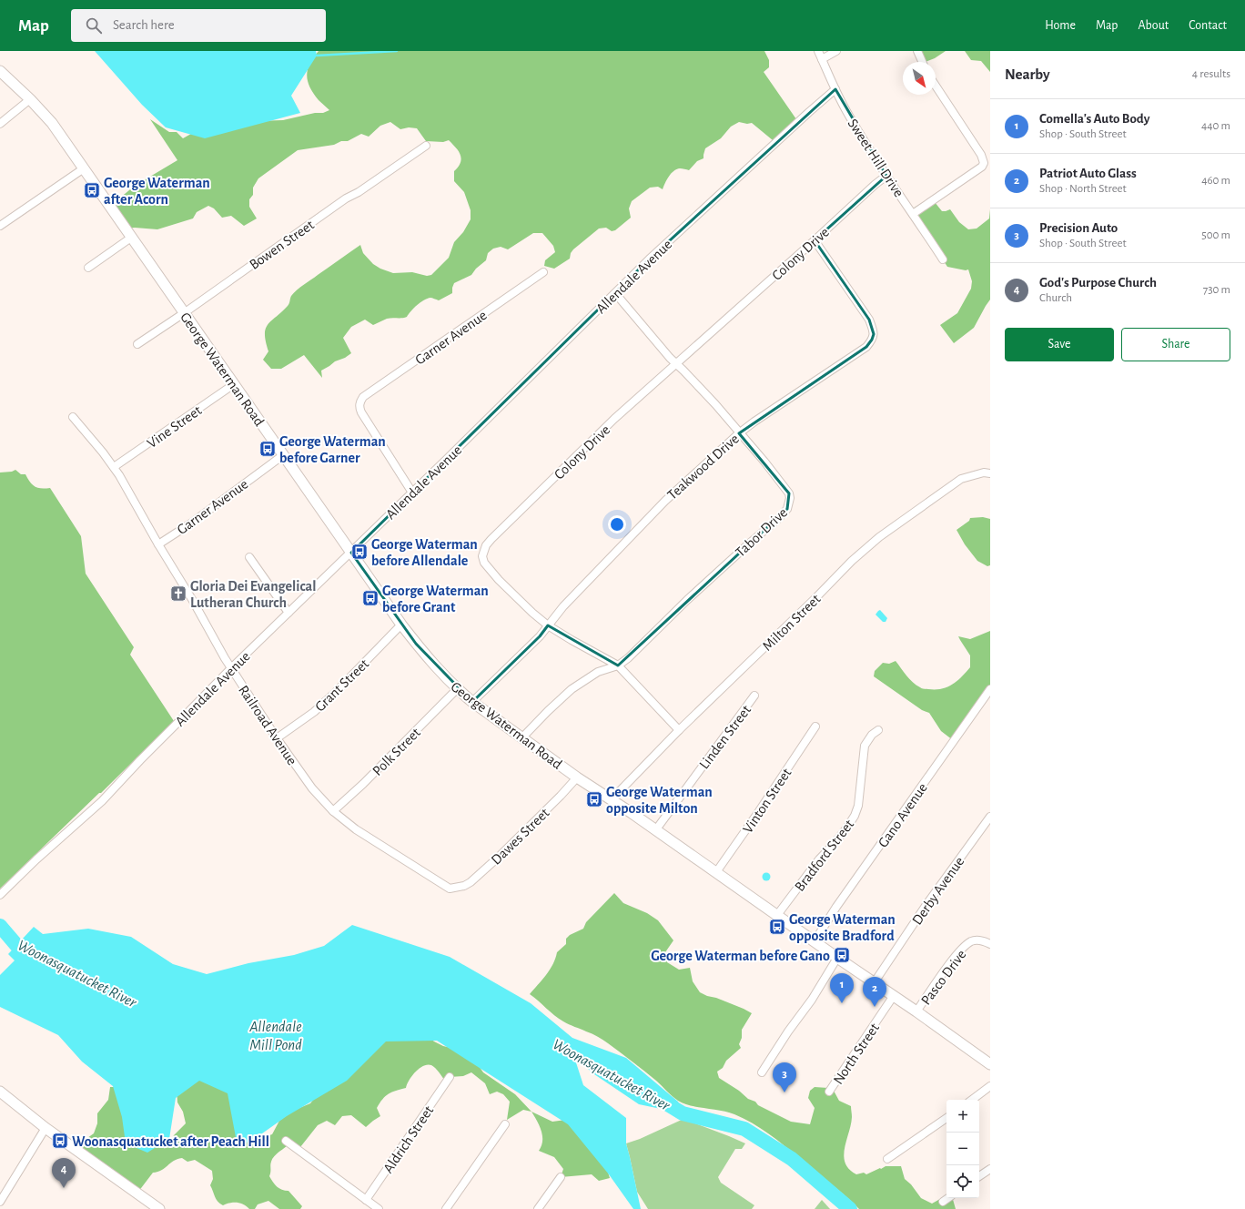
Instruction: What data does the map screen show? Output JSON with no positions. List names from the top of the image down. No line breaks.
{"streets":{"main road":["George Waterman Road"],"street":["Sweet Hill Drive","Bowen Street","Colony Drive","Allendale Avenue","Garner Avenue","Vine Street","Teakwood Drive","Tabor Drive","Milton Street","Grant Street","Railroad Avenue","Linden Street","Polk Street","Vinton Street","Gano Avenue","Dawes Street","Bradford Street","Derby Avenue","Pasco Drive","North Street","Aldrich Street"]},"crossings":[["Sweet Hill Drive","Colony Drive"],["Sweet Hill Drive","Allendale Avenue"],["Bowen Street","George Waterman Road"],["Colony Drive","Teakwood Drive"],["Colony Drive","Tabor Drive"],["Colony Drive","Milton Street"],["Allendale Avenue","Garner Avenue"],["Allendale Avenue","George Waterman Road"],["Allendale Avenue","Tabor Drive"],["Allendale Avenue","Railroad Avenue"],["Garner Avenue","George Waterman Road"],["Garner Avenue","Railroad Avenue"],["George Waterman Road","Vine Street"],["George Waterman Road","Teakwood Drive"],["George Waterman Road","Tabor Drive"],["George Waterman Road","Milton Street"],["George Waterman Road","Grant Street"],["George Waterman Road","Linden Street"],["George Waterman Road","Polk Street"],["George Waterman Road","Vinton Street"],["George Waterman Road","Gano Avenue"],["George Waterman Road","Dawes Street"],["George Waterman Road","Bradford Street"],["George Waterman Road","Derby Avenue"],["George Waterman Road","Pasco Drive"],["George Waterman Road","North Street"],["Vine Street","Railroad Avenue"],["Teakwood Drive","Tabor Drive"],["Grant Street","Railroad Avenue"],["Railroad Avenue","Polk Street"],["Railroad Avenue","Dawes Street"]],"water":["Woonasquatucket River","Allendale Mill Pond"],"places":{"bus stop":["George Waterman after Acorn","George Waterman before Garner","George Waterman before Allendale","George Waterman before Grant","George Waterman opposite Milton","George Waterman opposite Bradford","George Waterman before Gano","Woonasquatucket after Peach Hill"],"church":["Gloria Dei Evangelical Lutheran Church"]},"north":"bottom right","page":{"header":"Map","search":"Search here","nav":["Home","Map","About","Contact"],"heading":["Nearby","4 results"],"list":[{"mark":"1","name":"Comella's Auto Body","note":"Shop · South Street","value":"440 m"},{"mark":"2","name":"Patriot Auto Glass","note":"Shop · North Street","value":"460 m"},{"mark":"3","name":"Precision Auto","note":"Shop · South Street","value":"500 m"},{"mark":"4","name":"God's Purpose Church","note":"Church","value":"730 m"}],"buttons":["Save","Share"],"pins":["1","2","3","4"],"map_buttons":["+","−"]}}
